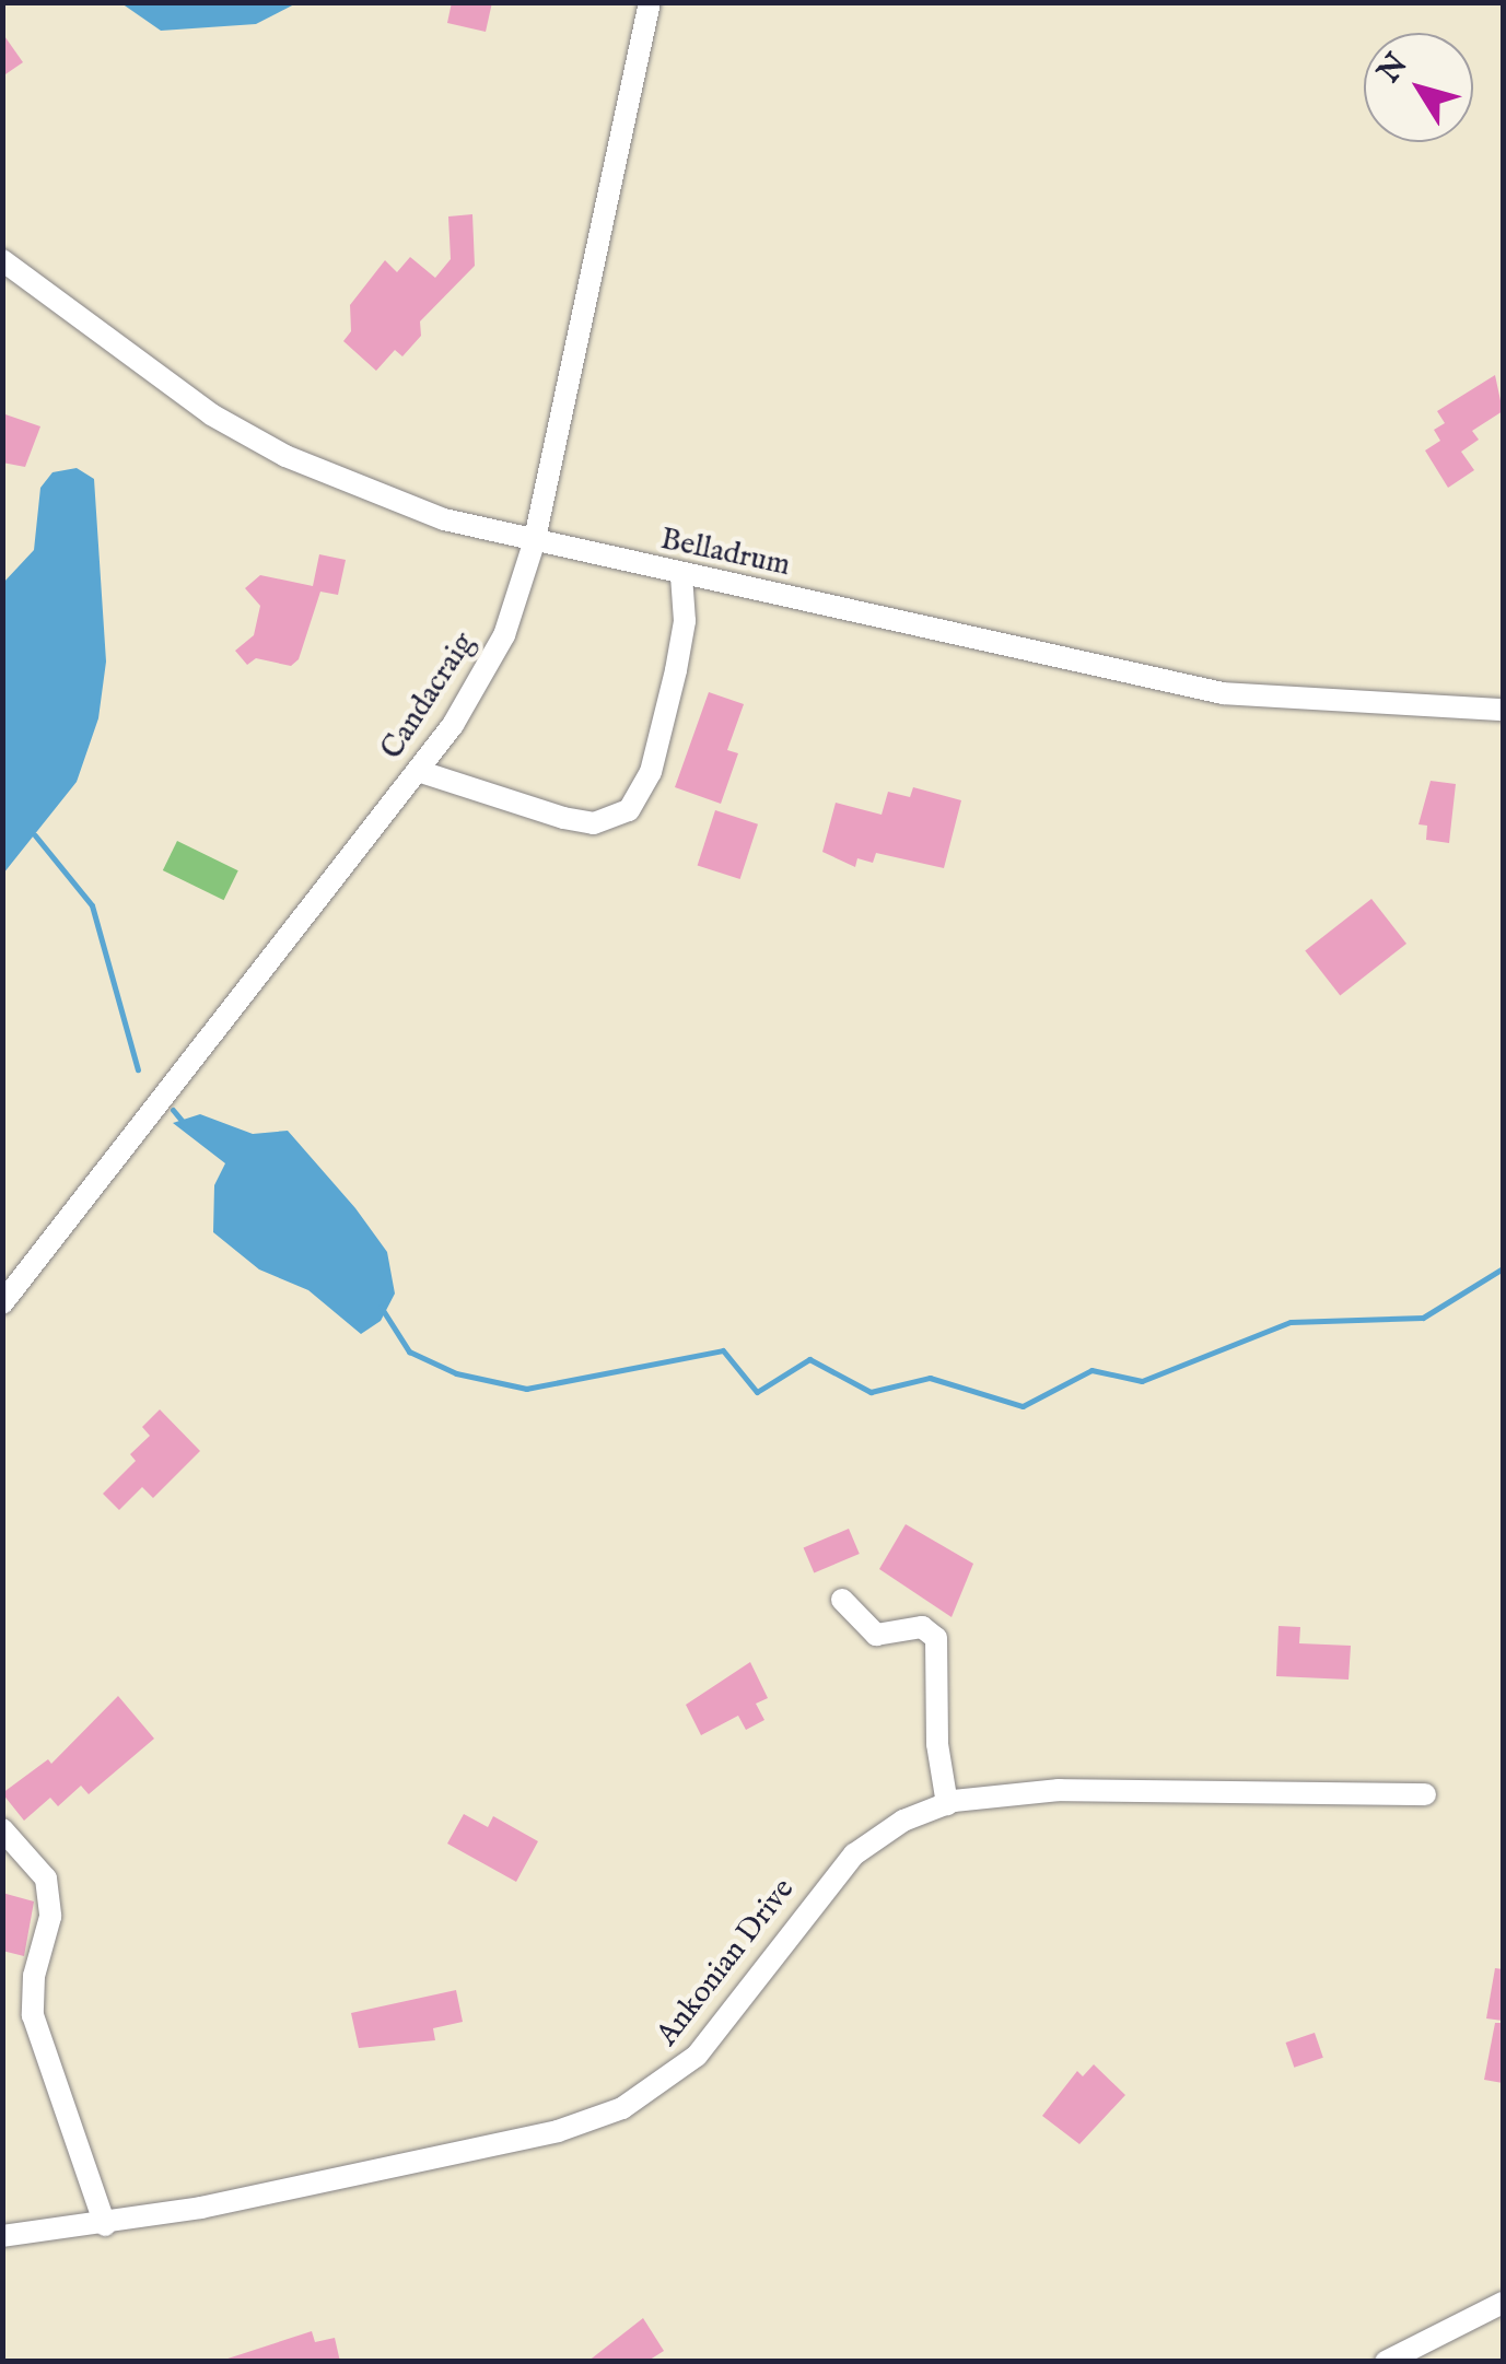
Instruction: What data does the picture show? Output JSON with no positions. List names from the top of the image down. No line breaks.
{"streets":{"street":["Belladrum","Candacraig","Ankonian Drive"]},"crossings":[["Belladrum","Candacraig"]],"north":"top left"}
